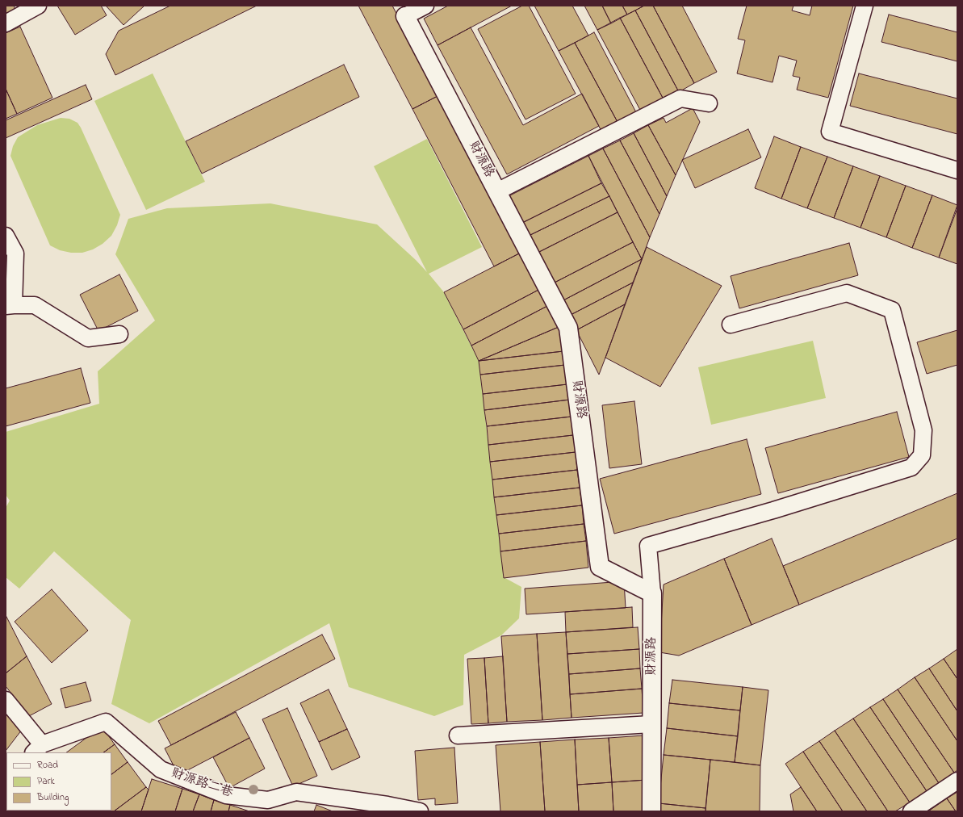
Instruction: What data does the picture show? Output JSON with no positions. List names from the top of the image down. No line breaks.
{"streets":{"street":["财源路"],"lane":["财源路二巷"]},"legend":["Road","Park","Building"]}
